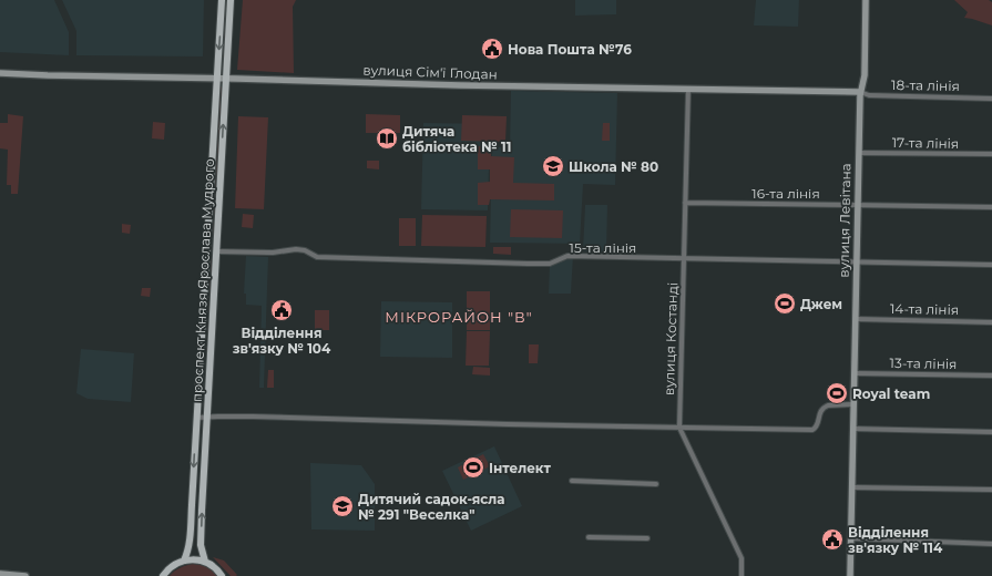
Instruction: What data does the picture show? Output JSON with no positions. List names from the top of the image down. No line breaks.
{"streets":{"main road":["проспект Князя Ярослава Мудрого"],"street":["вулиця Сім'ї Глодан","18-та лінія","17-та лінія","16-та лінія","вулиця Левітана","15-та лінія","14-та лінія","вулиця Костанді","13-та лінія"]},"crossings":[["вулиця Сім'ї Глодан","18-та лінія"],["вулиця Сім'ї Глодан","вулиця Левітана"],["вулиця Сім'ї Глодан","проспект Князя Ярослава Мудрого"],["вулиця Сім'ї Глодан","вулиця Костанді"],["18-та лінія","вулиця Левітана"],["17-та лінія","вулиця Левітана"],["16-та лінія","вулиця Левітана"],["16-та лінія","вулиця Костанді"],["вулиця Левітана","15-та лінія"],["вулиця Левітана","14-та лінія"],["вулиця Левітана","13-та лінія"],["15-та лінія","проспект Князя Ярослава Мудрого"],["15-та лінія","вулиця Костанді"]],"districts":["МІКРОРАЙОН \"В\""],"places":{"public building":["Нова Пошта №76","Відділення зв'язку № 104","Відділення зв'язку № 114"],"library":["Дитяча бібліотека № 11"],"school or university":["Школа № 80","Дитячий садок-ясла № 291 \"Веселка\""],"sports":["Джем","Royal team","Інтелект"]}}
